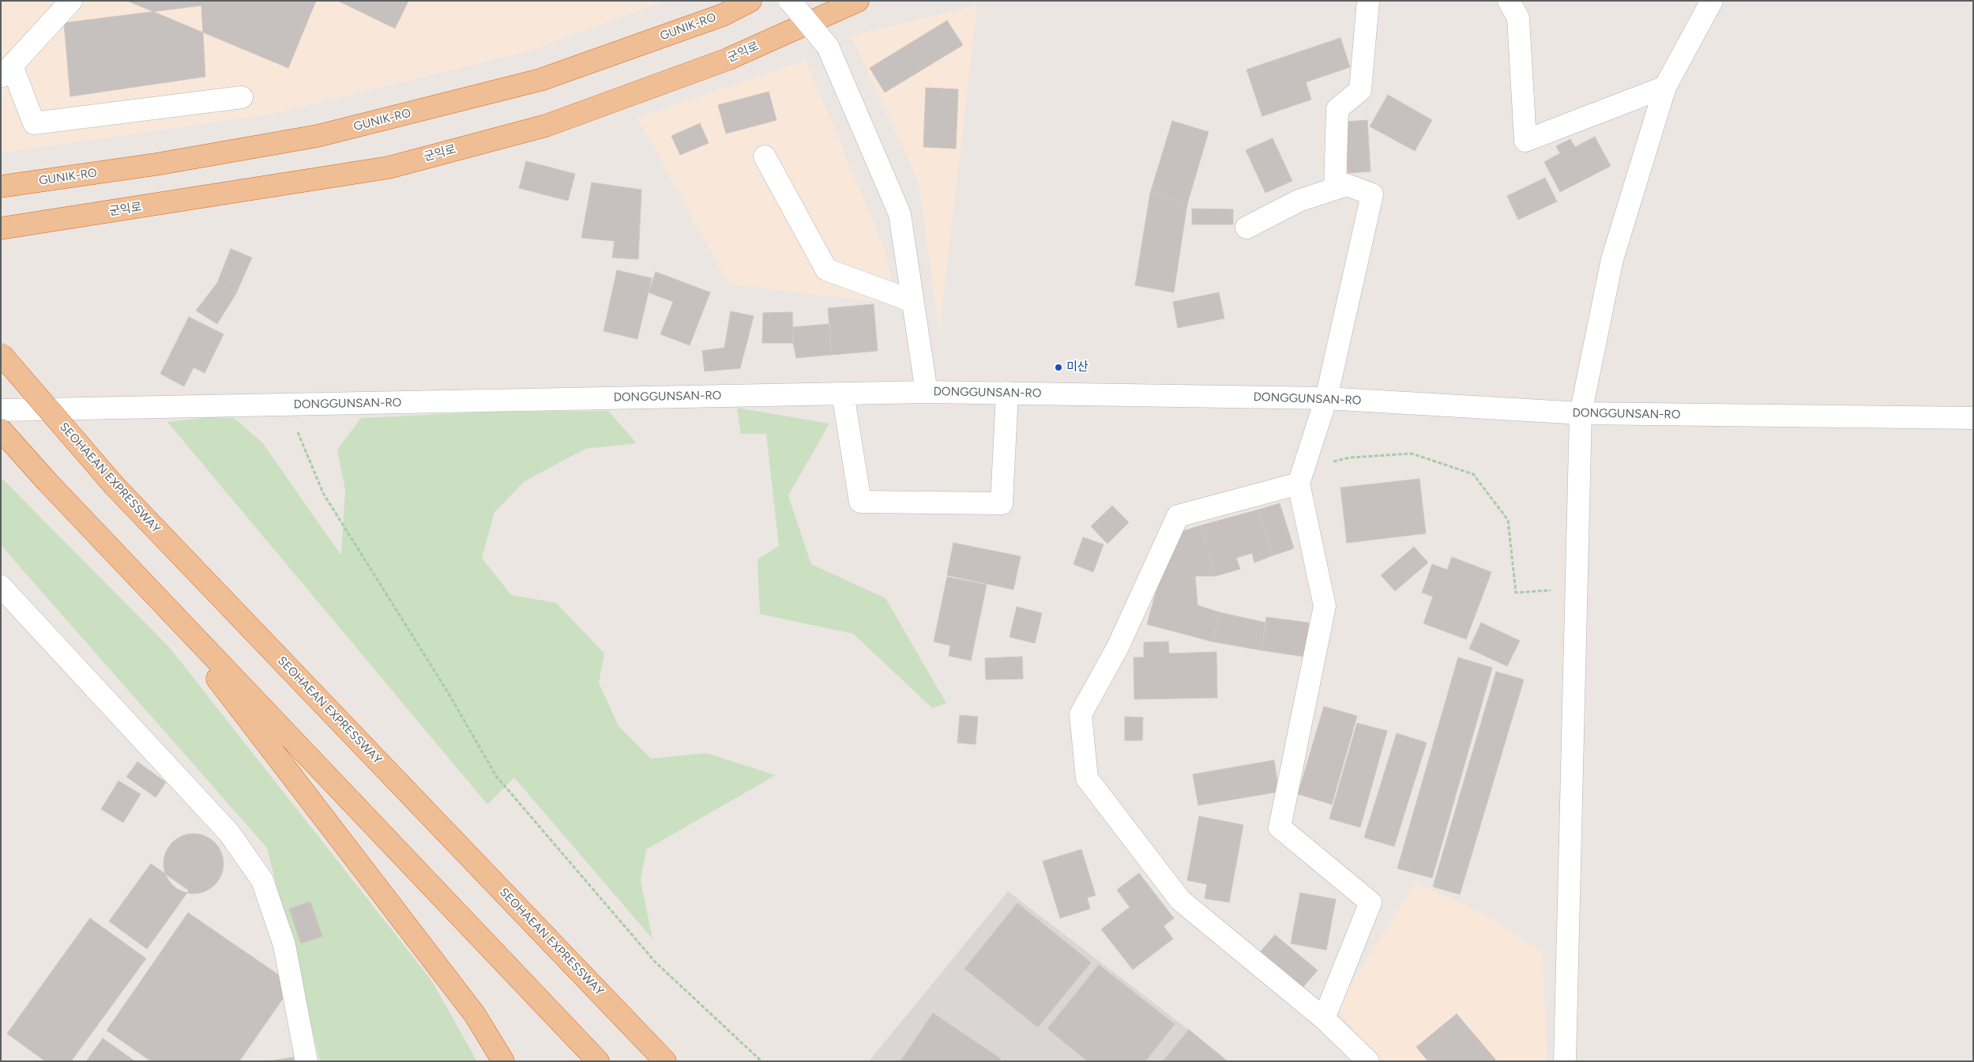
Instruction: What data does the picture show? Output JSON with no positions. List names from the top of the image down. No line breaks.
{"streets":{"highway":["GUNIK-RO","군익로","SEOHAEAN EXPRESSWAY"],"street":["DONGGUNSAN-RO"]},"places":["미산"]}
